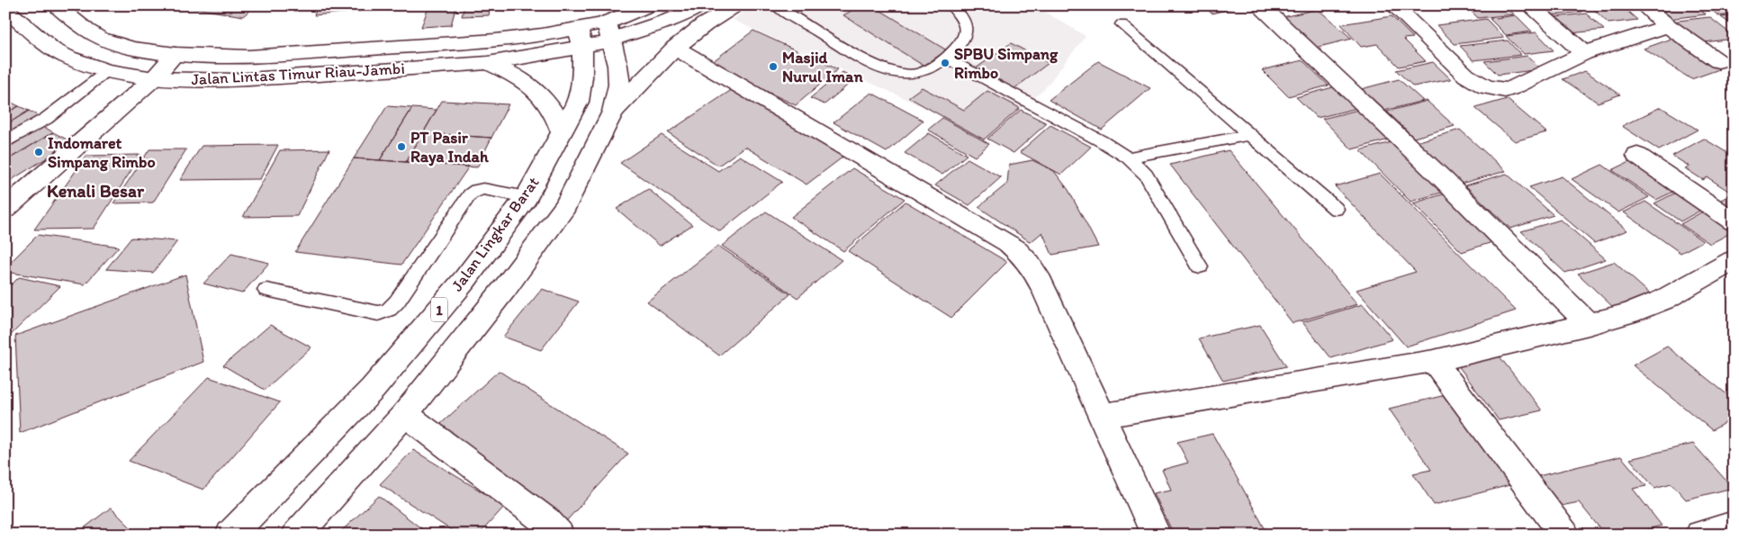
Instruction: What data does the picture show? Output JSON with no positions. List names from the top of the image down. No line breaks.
{"streets":{"main road":["Jalan Lintas Timur Riau-Jambi","Jalan Lingkar Barat","1"]},"crossings":[["Jalan Lintas Timur Riau-Jambi","Jalan Lingkar Barat"]],"districts":["Kenali Besar"],"places":["SPBU Simpang Rimbo","Masjid Nurul Iman","PT Pasir Raya Indah","Indomaret Simpang Rimbo"]}
